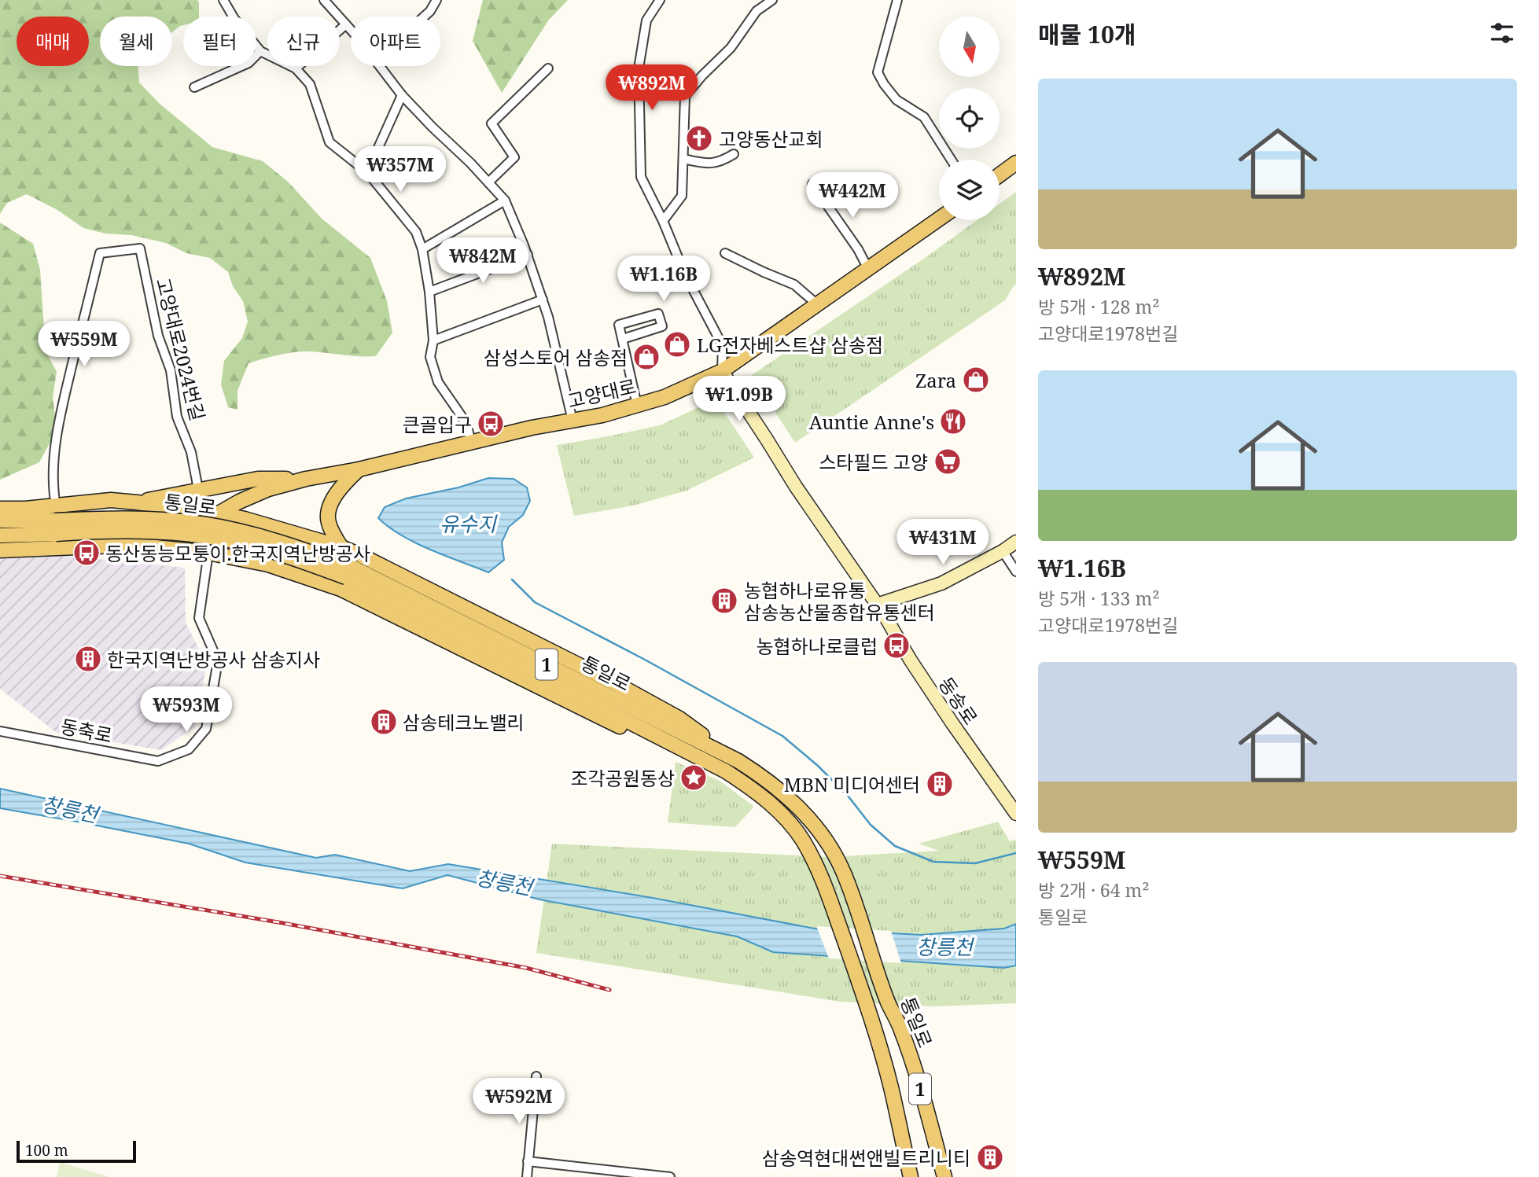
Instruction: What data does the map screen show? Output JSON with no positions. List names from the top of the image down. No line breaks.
{"streets":{"main road":["고양대로","통일로","1","동송로"],"street":["고양대로2024번길","동축로"]},"crossings":[["고양대로","동송로"]],"water":["유수지","창릉천"],"places":{"church":["고양동산교회"],"shop":["LG전자베스트샵 삼송점","삼성스토어 삼송점","Zara"],"restaurant":["Auntie Anne's"],"bus stop":["큰골입구","동산동능모퉁이.한국지역난방공사","농협하나로클럽"],"supermarket":["스타필드 고양"],"building":["농협하나로유통 삼송농산물종합유통센터","한국지역난방공사 삼송지사","삼송테크노밸리","MBN 미디어센터","삼송역현대썬앤빌트리니티"],"place":["조각공원동상"]},"scale_bar":"100 m","north":"bottom","page":{"heading":"매물 10개","chip":["매매","월세","필터","신규","아파트"],"price":["₩892M","₩357M","₩442M","₩842M","₩1.16B","₩559M","₩1.09B","₩431M","₩593M","₩592M"],"list":[{"name":"₩892M","note":"방 5개 · 128 m² · 고양대로1978번길"},{"name":"₩1.16B","note":"방 5개 · 133 m² · 고양대로1978번길"},{"name":"₩559M","note":"방 2개 · 64 m² · 통일로"}],"scale":"100 m"}}
